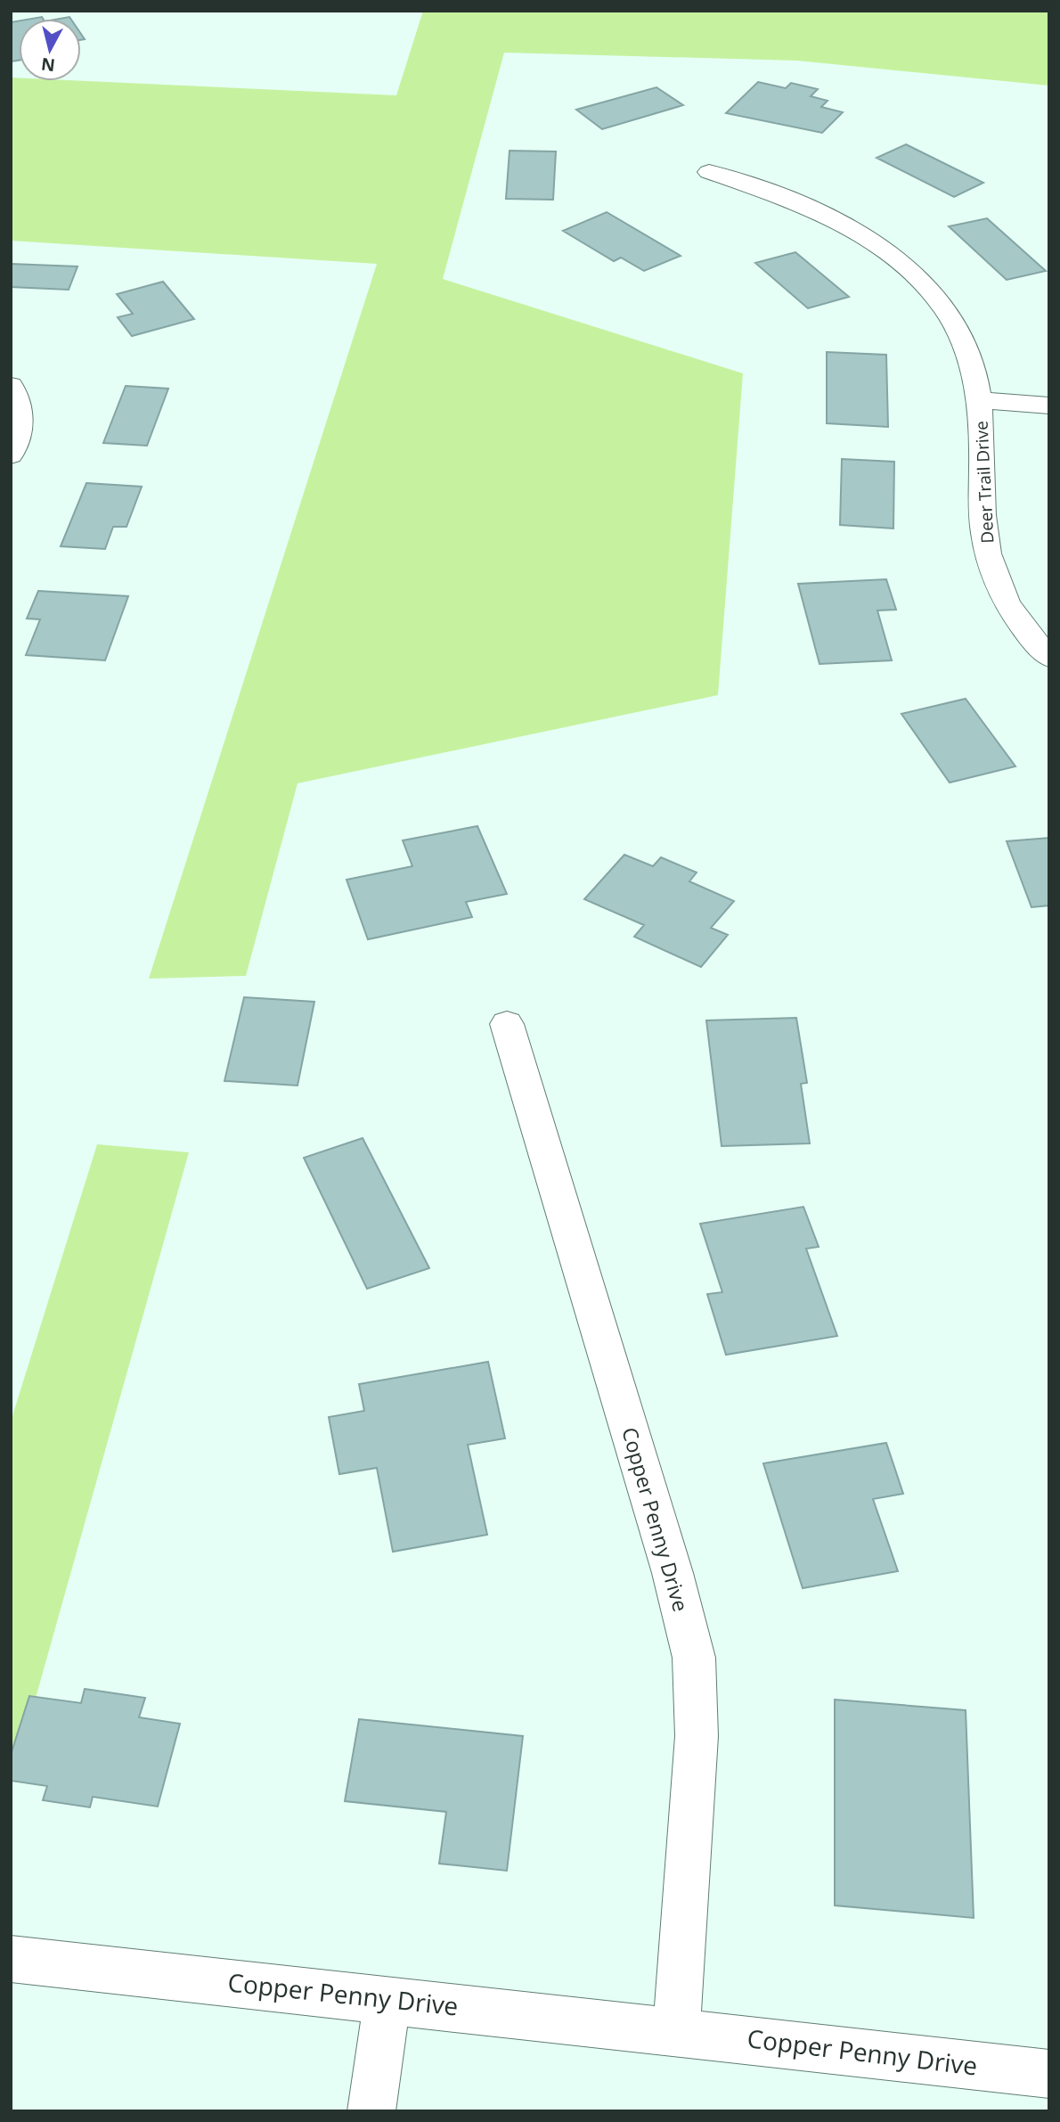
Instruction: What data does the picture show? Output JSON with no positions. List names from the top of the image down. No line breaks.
{"streets":{"street":["Deer Trail Drive","Copper Penny Drive"]},"north":"bottom"}
